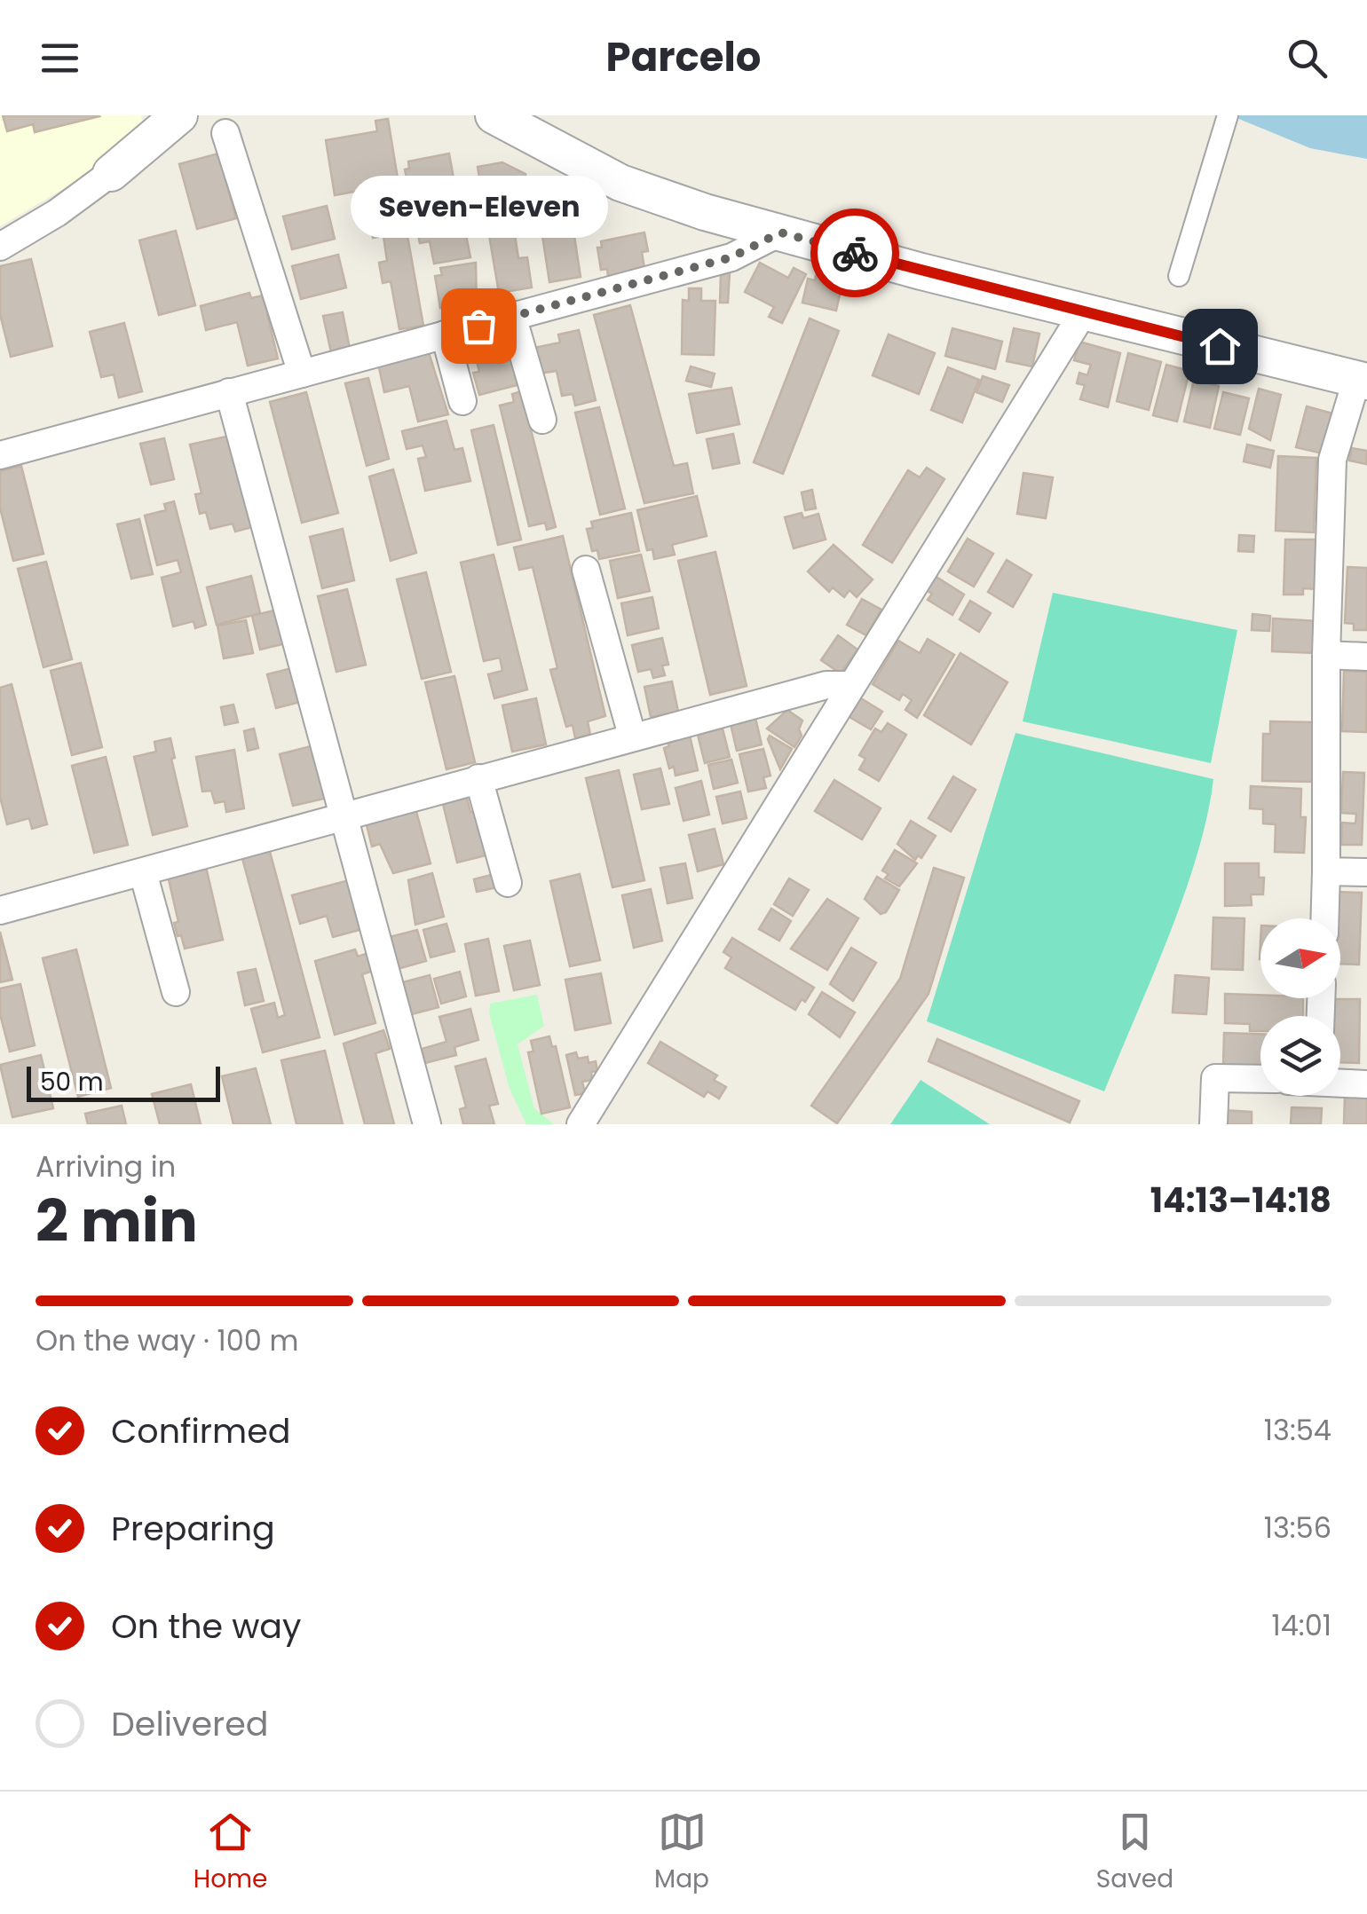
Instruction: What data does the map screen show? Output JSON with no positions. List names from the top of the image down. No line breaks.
{"places":["Seven-Eleven"],"scale_bar":"50 m","north":"right","page":{"header":"Parcelo","bubble":"Seven-Eleven","scale":"50 m","heading":["2 min","Arriving in","14:13–14:18"],"bar":"On the way · 100 m","list":[["Confirmed","13:54"],["Preparing","13:56"],["On the way","14:01"],"Delivered"],"tabs":["Home","Map","Saved"]}}
